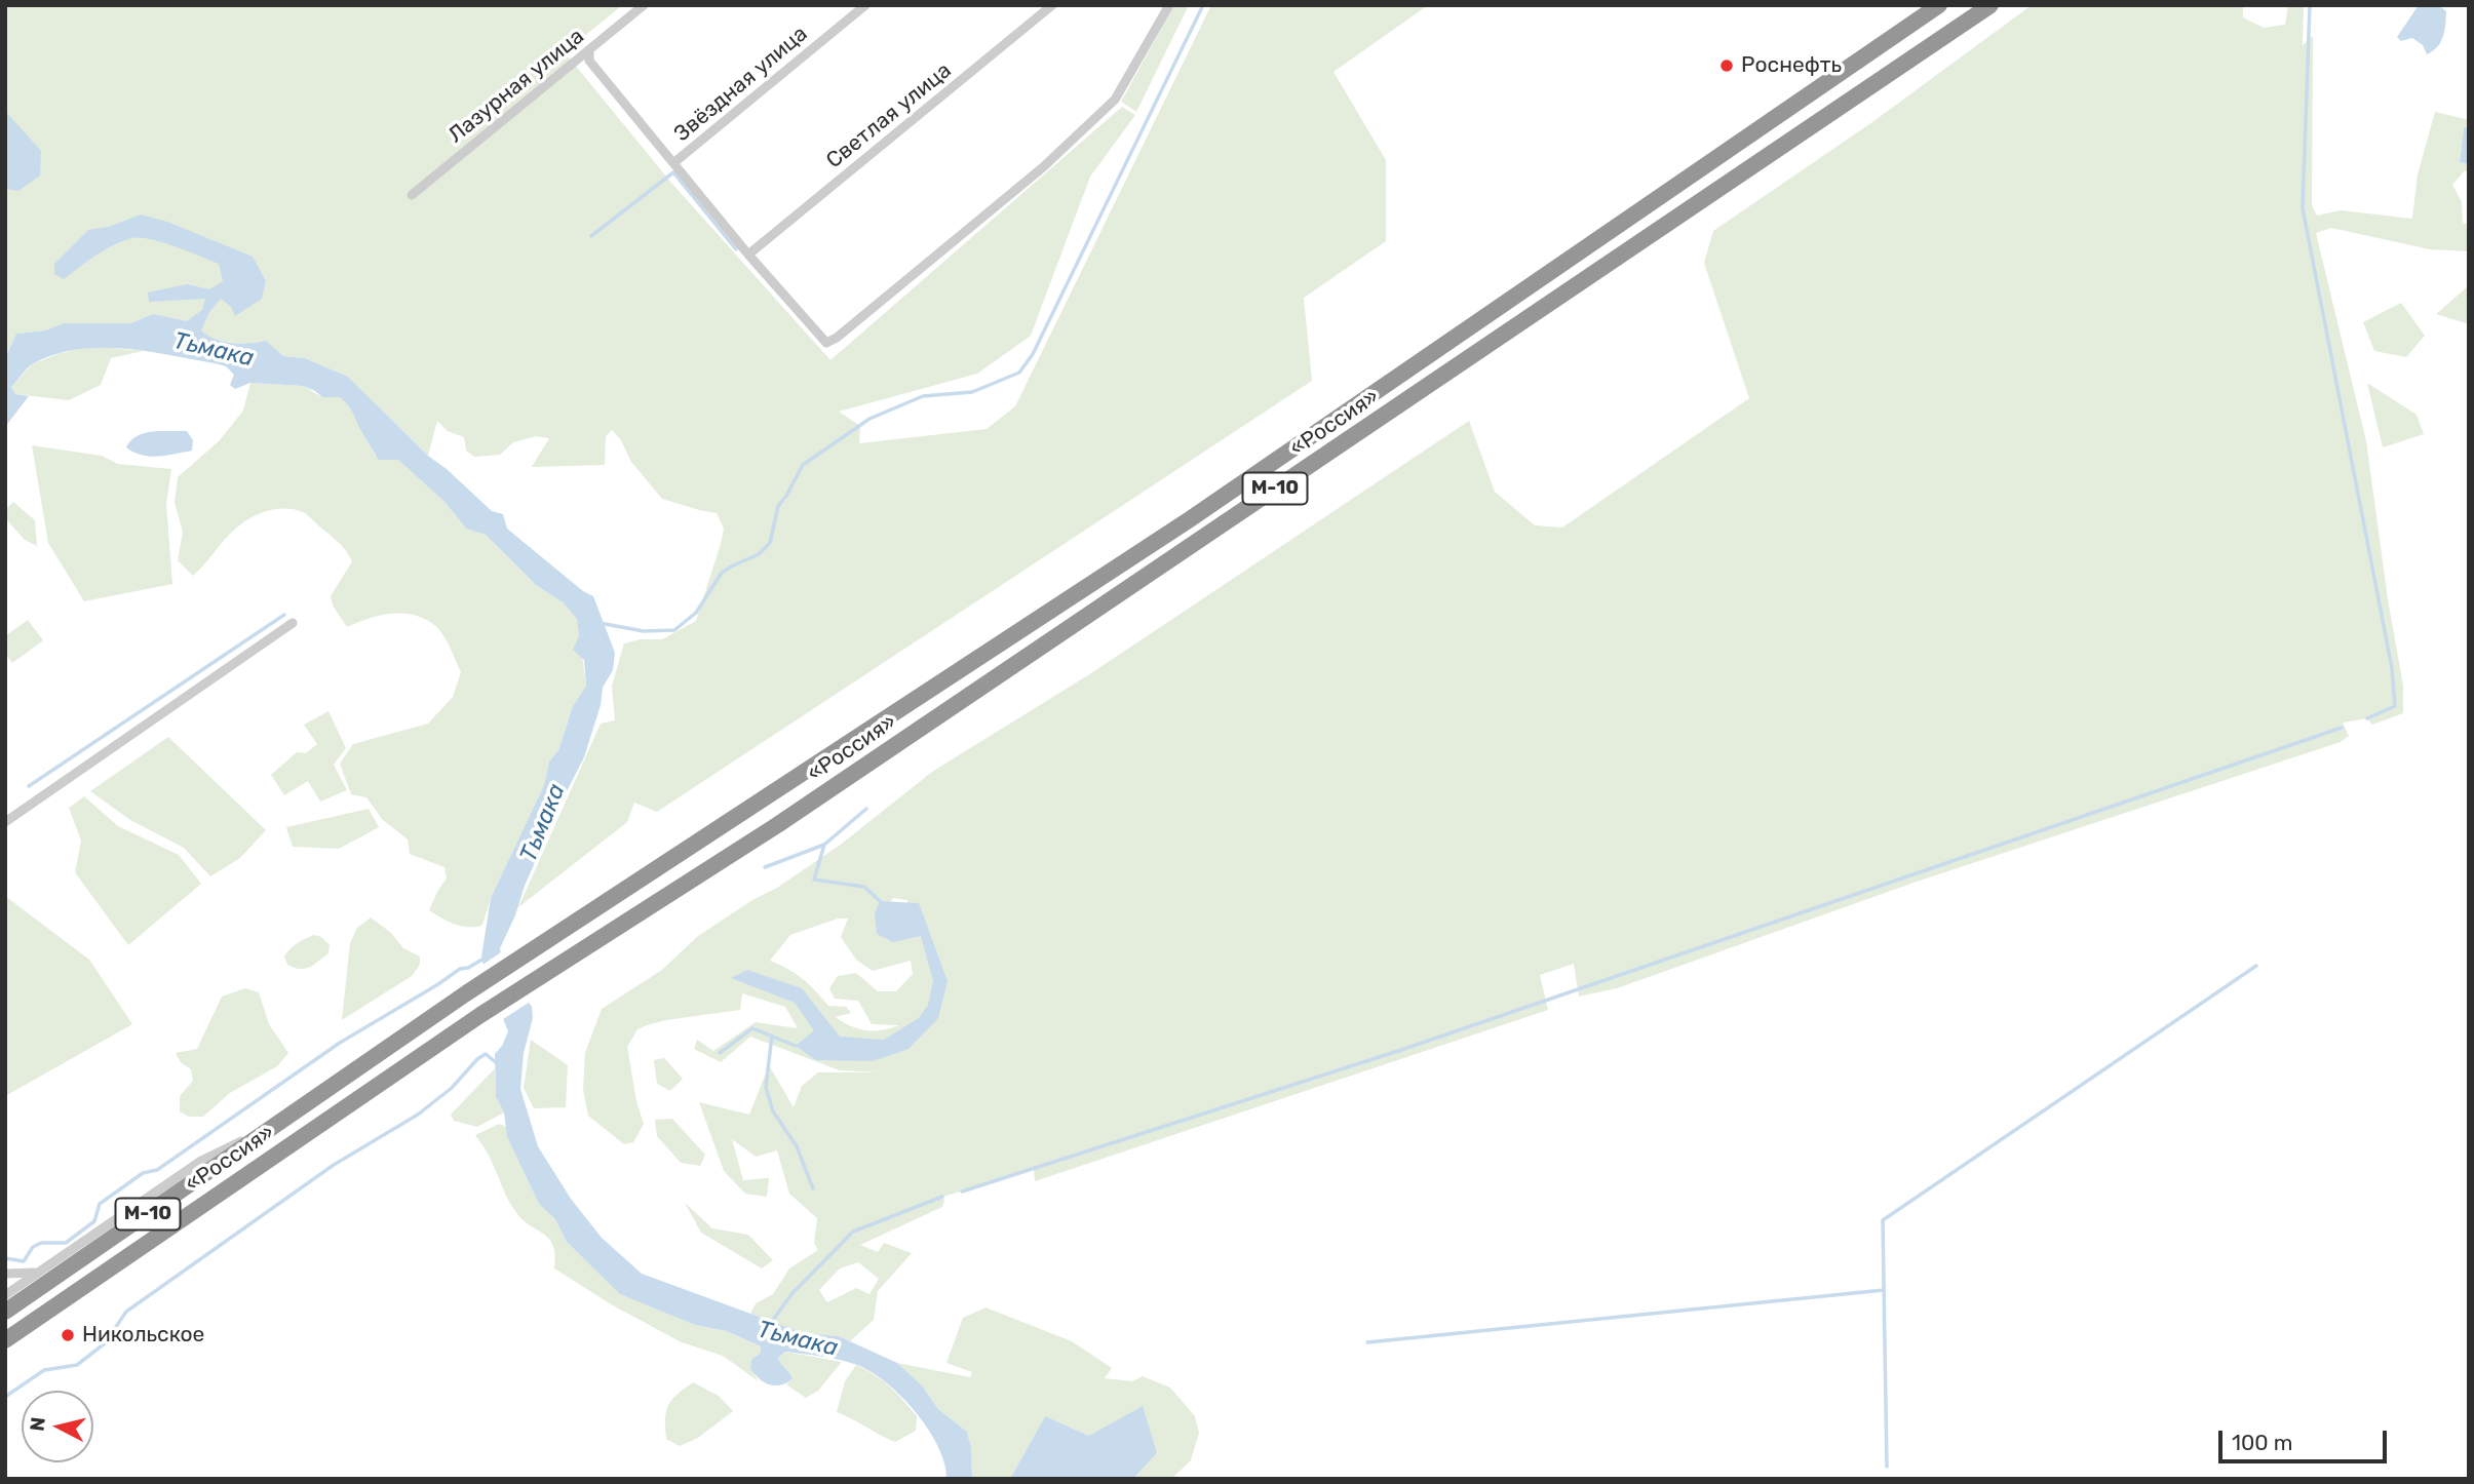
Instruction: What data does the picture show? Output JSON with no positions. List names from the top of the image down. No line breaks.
{"streets":{"highway":["«Россия»","М-10"],"street":["Звёздная улица","Лазурная улица","Светлая улица"]},"water":["Тьмака"],"places":["Роснефть","Никольское"],"scale_bar":"100 m","north":"left"}
